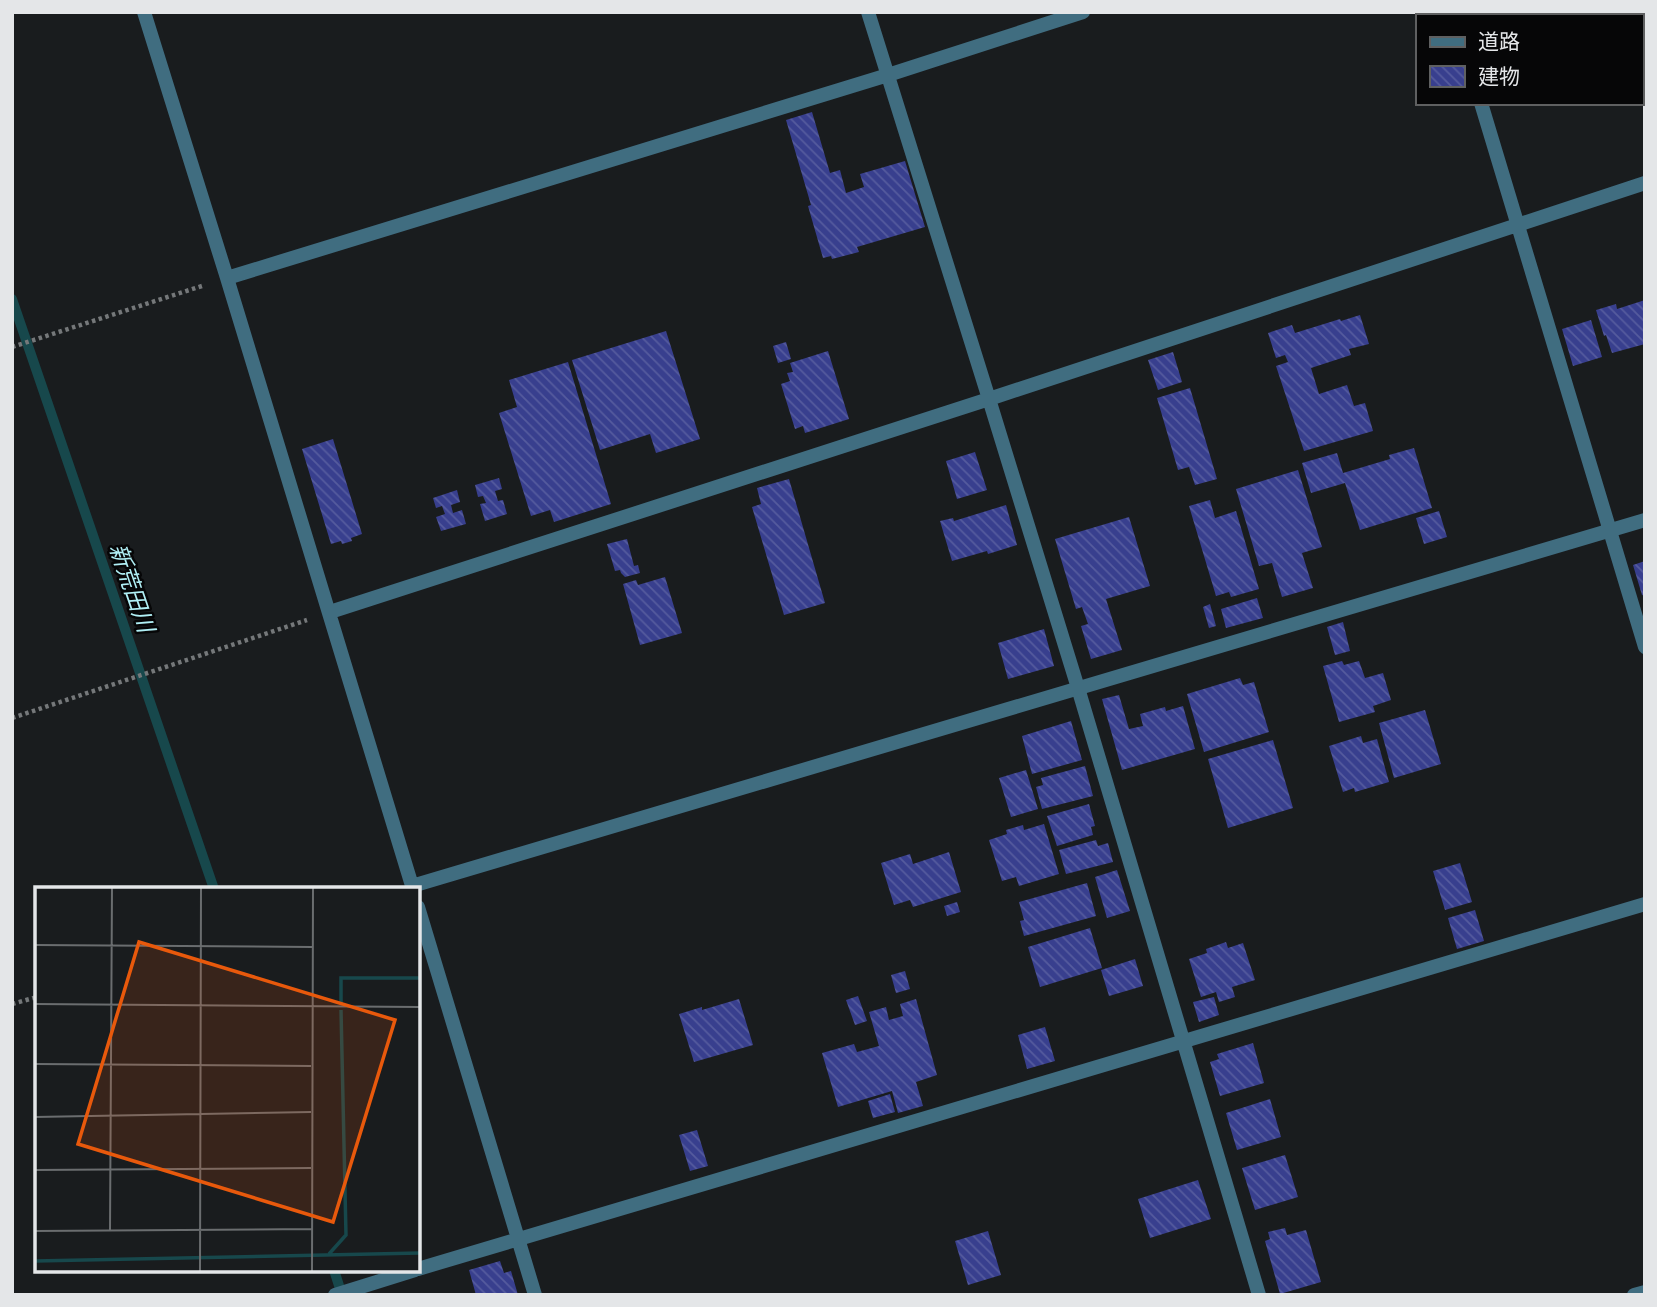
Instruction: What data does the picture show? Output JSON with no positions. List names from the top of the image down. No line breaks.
{"water":["新荒田川"],"legend":["道路","建物"]}
